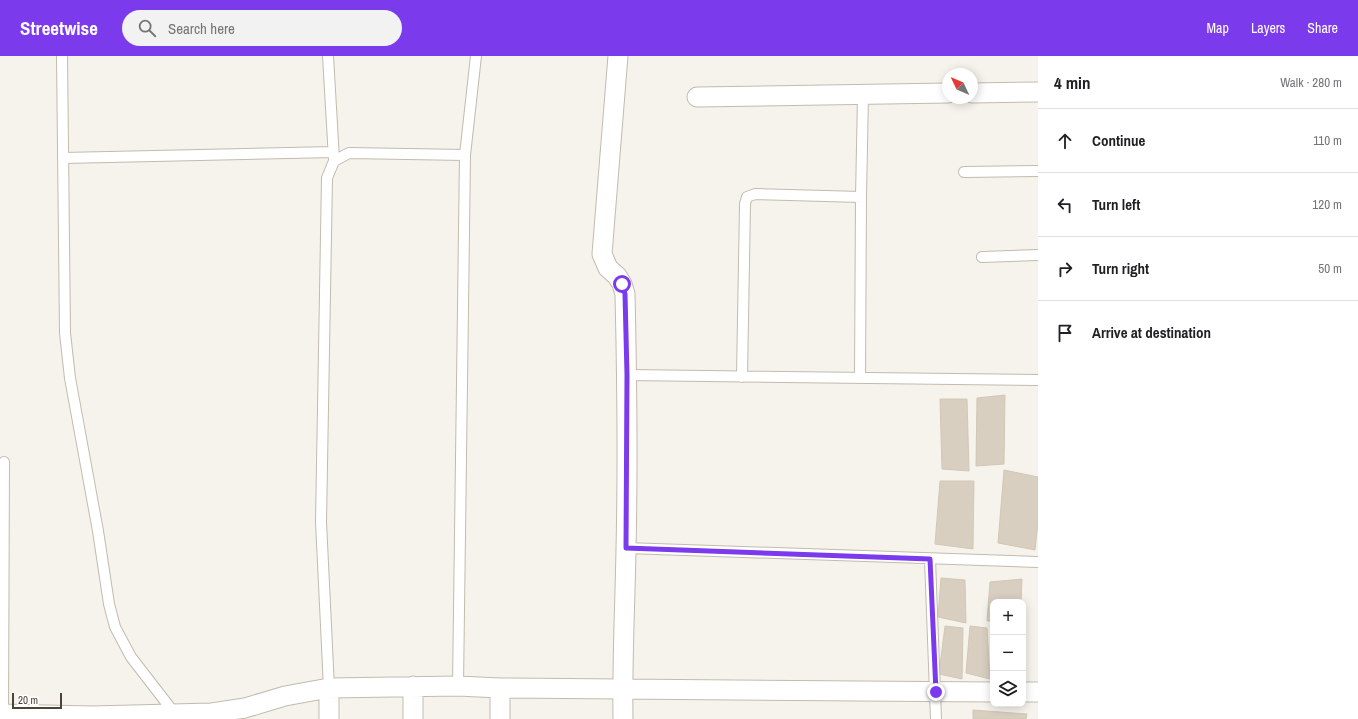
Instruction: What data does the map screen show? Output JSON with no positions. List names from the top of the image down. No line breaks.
{"scale_bar":"20 m","north":"top left","page":{"header":"Streetwise","search":"Search here","nav":["Map","Layers","Share"],"heading":["4 min","Walk · 280 m"],"list":[["Continue","110 m"],["Turn left","120 m"],["Turn right","50 m"],"Arrive at destination"],"map_buttons":["+","−"],"scale":"20 m"}}
